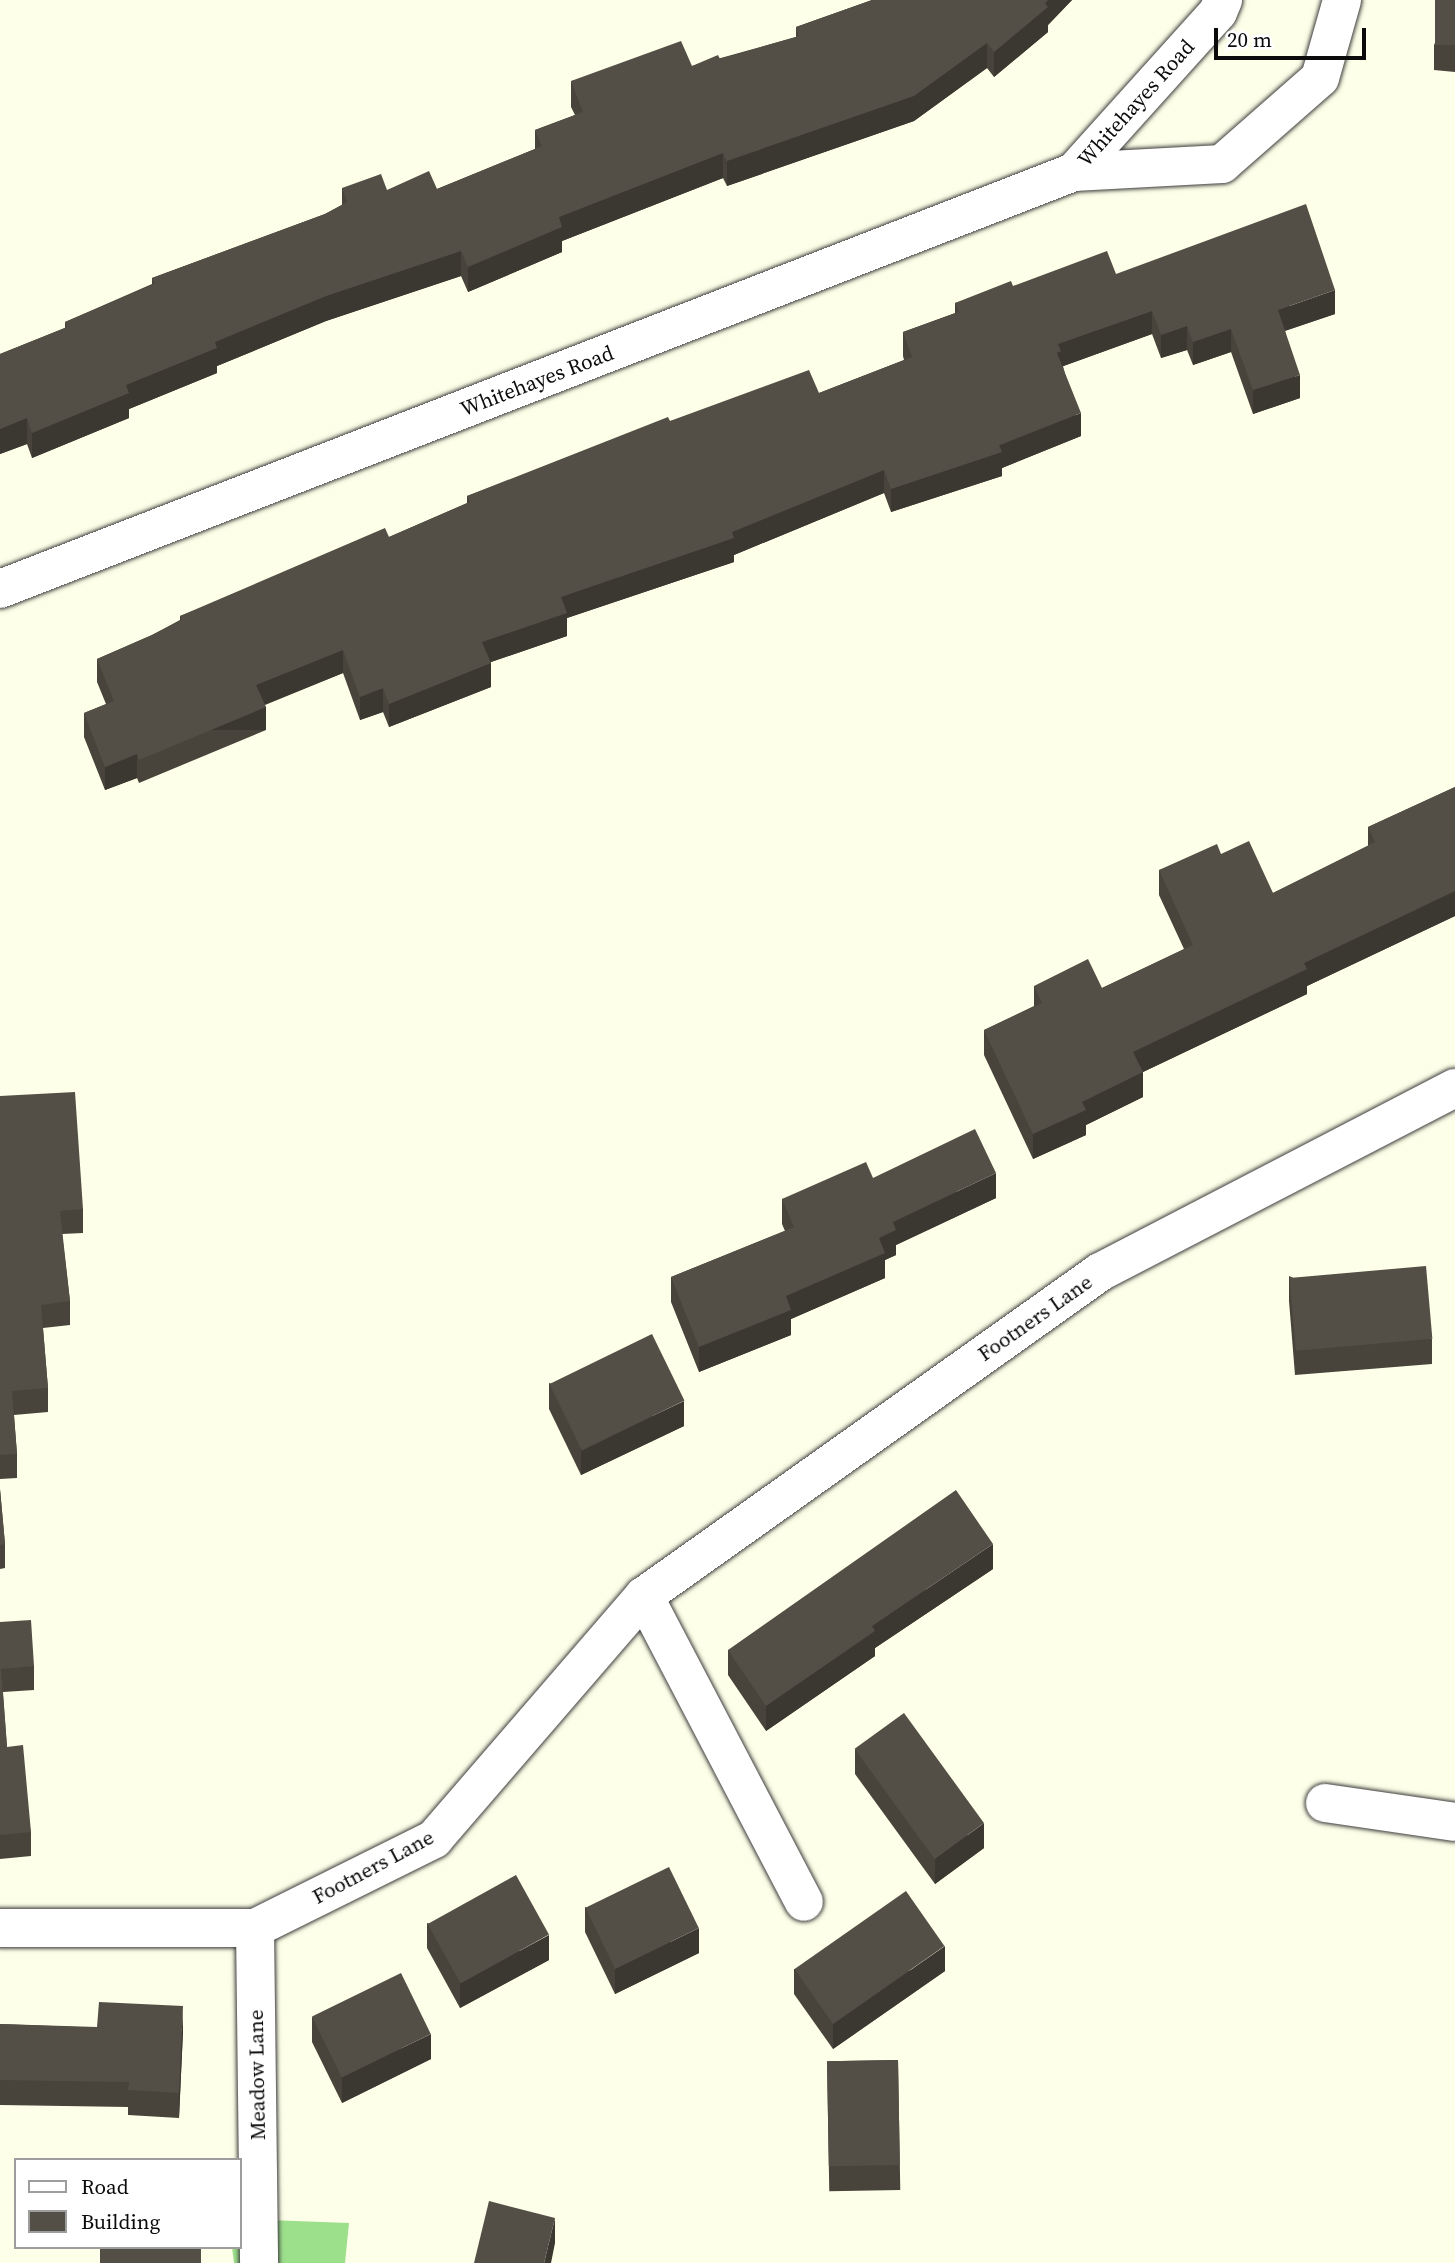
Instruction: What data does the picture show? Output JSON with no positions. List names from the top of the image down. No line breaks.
{"streets":{"street":["Whitehayes Road","Footners Lane","Meadow Lane"]},"crossings":[["Footners Lane","Meadow Lane"]],"legend":["Road","Building"],"scale_bar":"20 m"}
